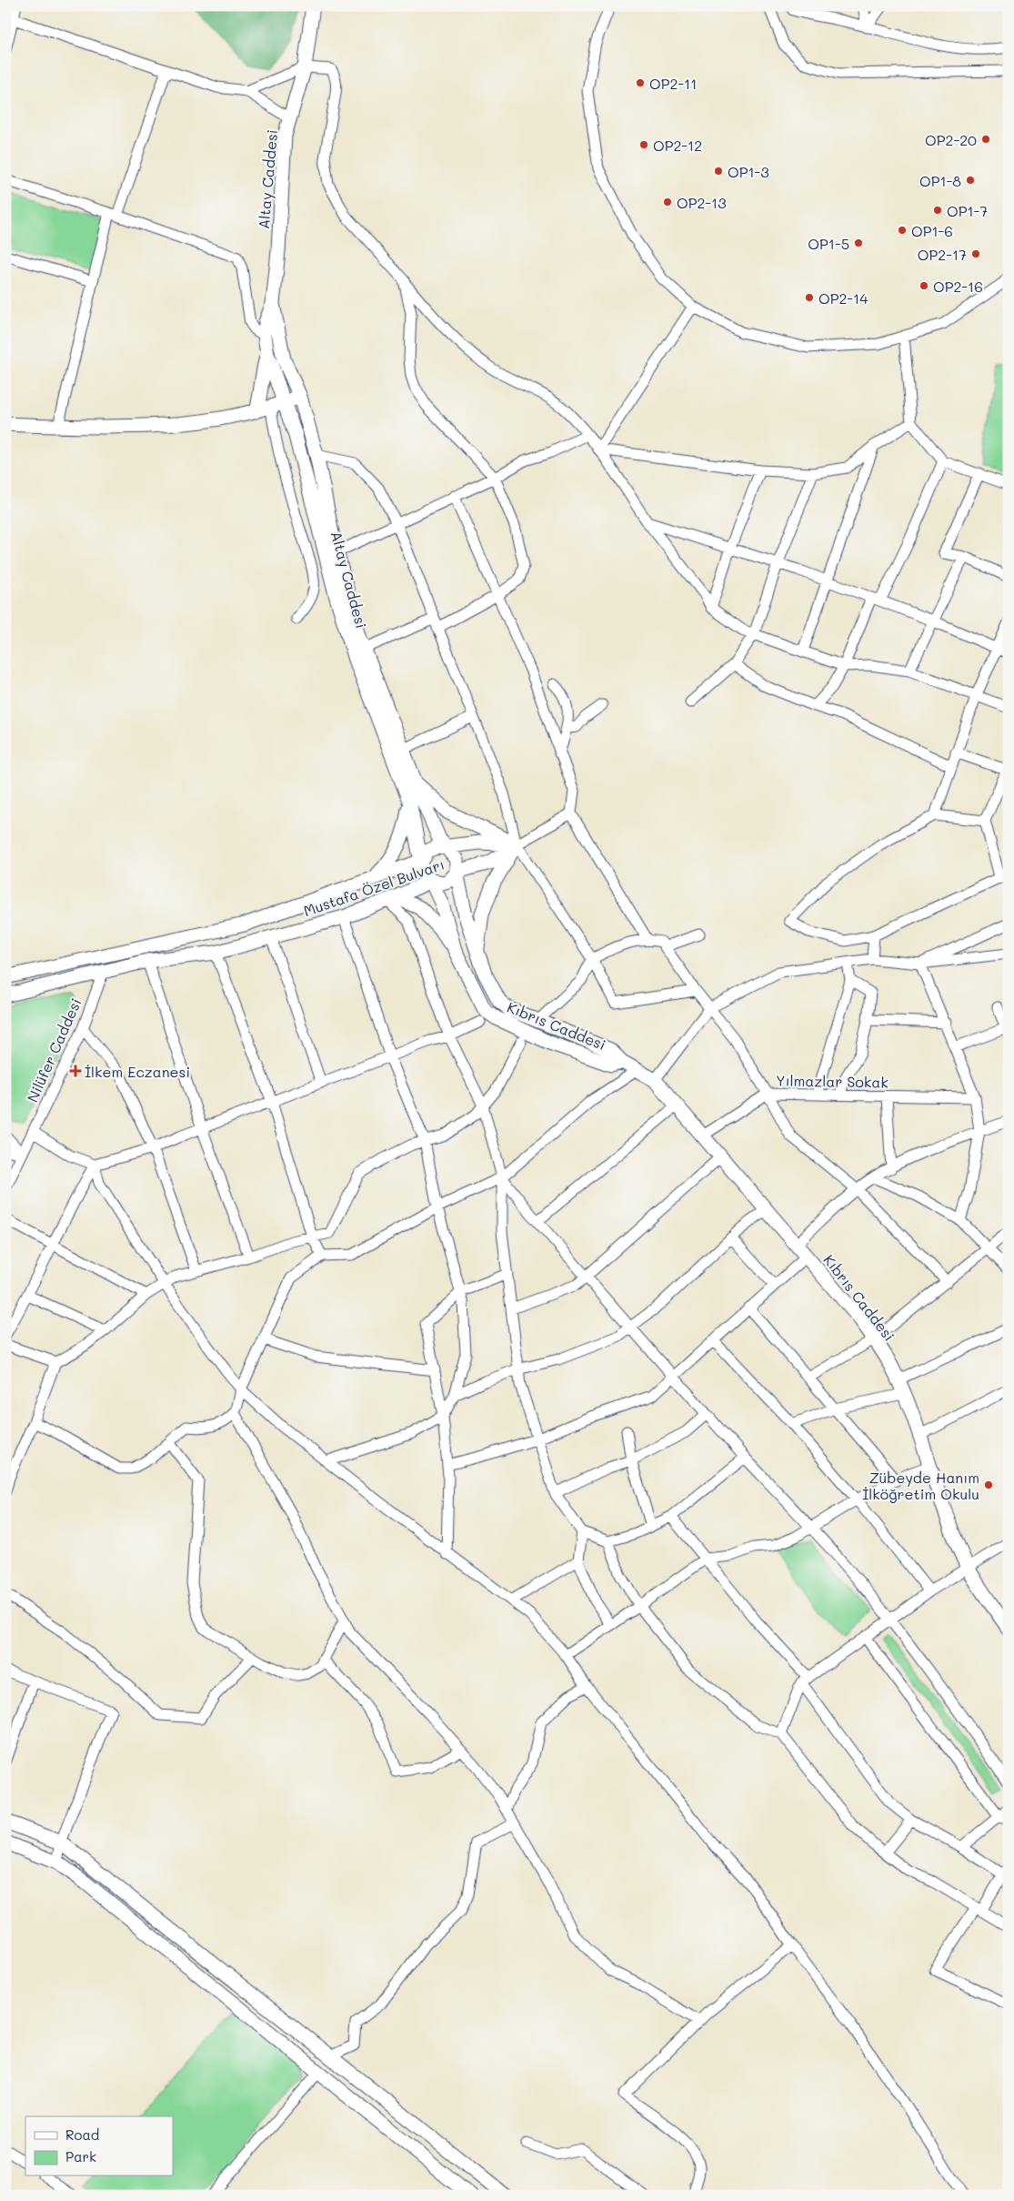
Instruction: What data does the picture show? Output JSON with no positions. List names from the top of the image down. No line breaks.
{"streets":{"main road":["Altay Caddesi","Mustafa Özel Bulvarı","Kıbrıs Caddesi"],"street":["Nilüfer Caddesi","Yılmazlar Sokak"]},"crossings":[["Altay Caddesi","Mustafa Özel Bulvarı"],["Altay Caddesi","Kıbrıs Caddesi"],["Mustafa Özel Bulvarı","Kıbrıs Caddesi"],["Mustafa Özel Bulvarı","Nilüfer Caddesi"]],"places":{"other":["OP2-11","OP2-20","OP2-12","OP1-3","OP1-8","OP2-13","OP1-7","OP1-6","OP1-5","OP2-17","OP2-16","OP2-14","Zübeyde Hanım İlköğretim Okulu"],"health":["İlkem Eczanesi"]},"legend":["Road","Park"]}
